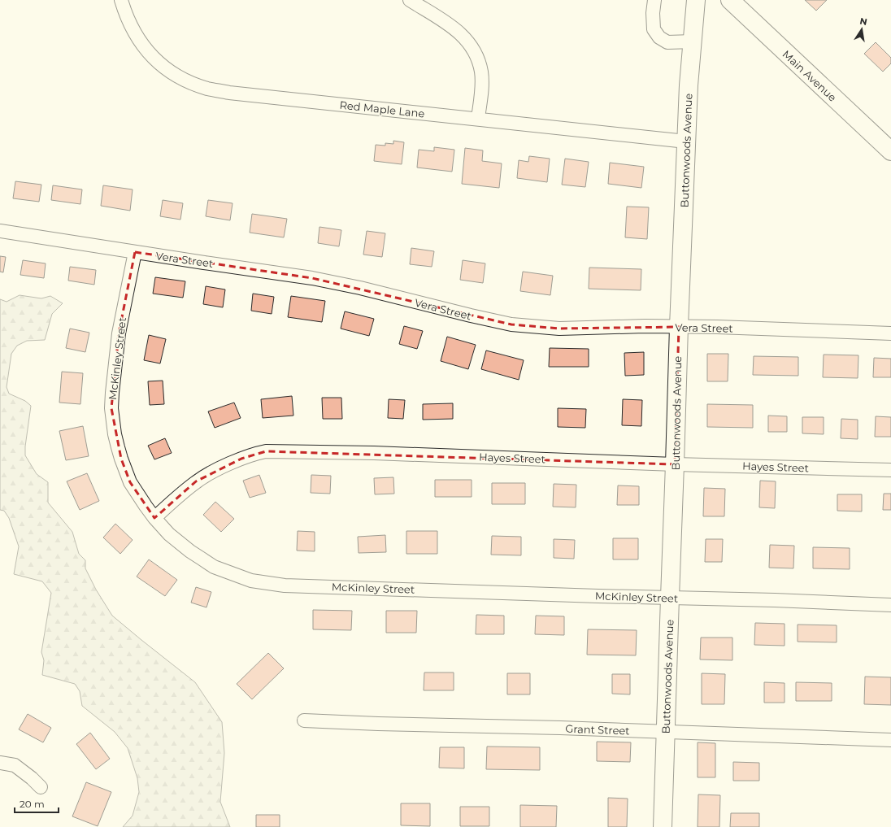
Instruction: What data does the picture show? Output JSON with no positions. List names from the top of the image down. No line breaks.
{"streets":{"street":["Main Avenue","Red Maple Lane","Buttonwoods Avenue","Vera Street","McKinley Street","Hayes Street","Grant Street"]},"crossings":[["Red Maple Lane","Buttonwoods Avenue"],["Buttonwoods Avenue","Vera Street"],["Buttonwoods Avenue","McKinley Street"],["Buttonwoods Avenue","Hayes Street"],["Buttonwoods Avenue","Grant Street"],["Vera Street","McKinley Street"],["McKinley Street","Hayes Street"]],"scale_bar":"20 m","north":"top"}
